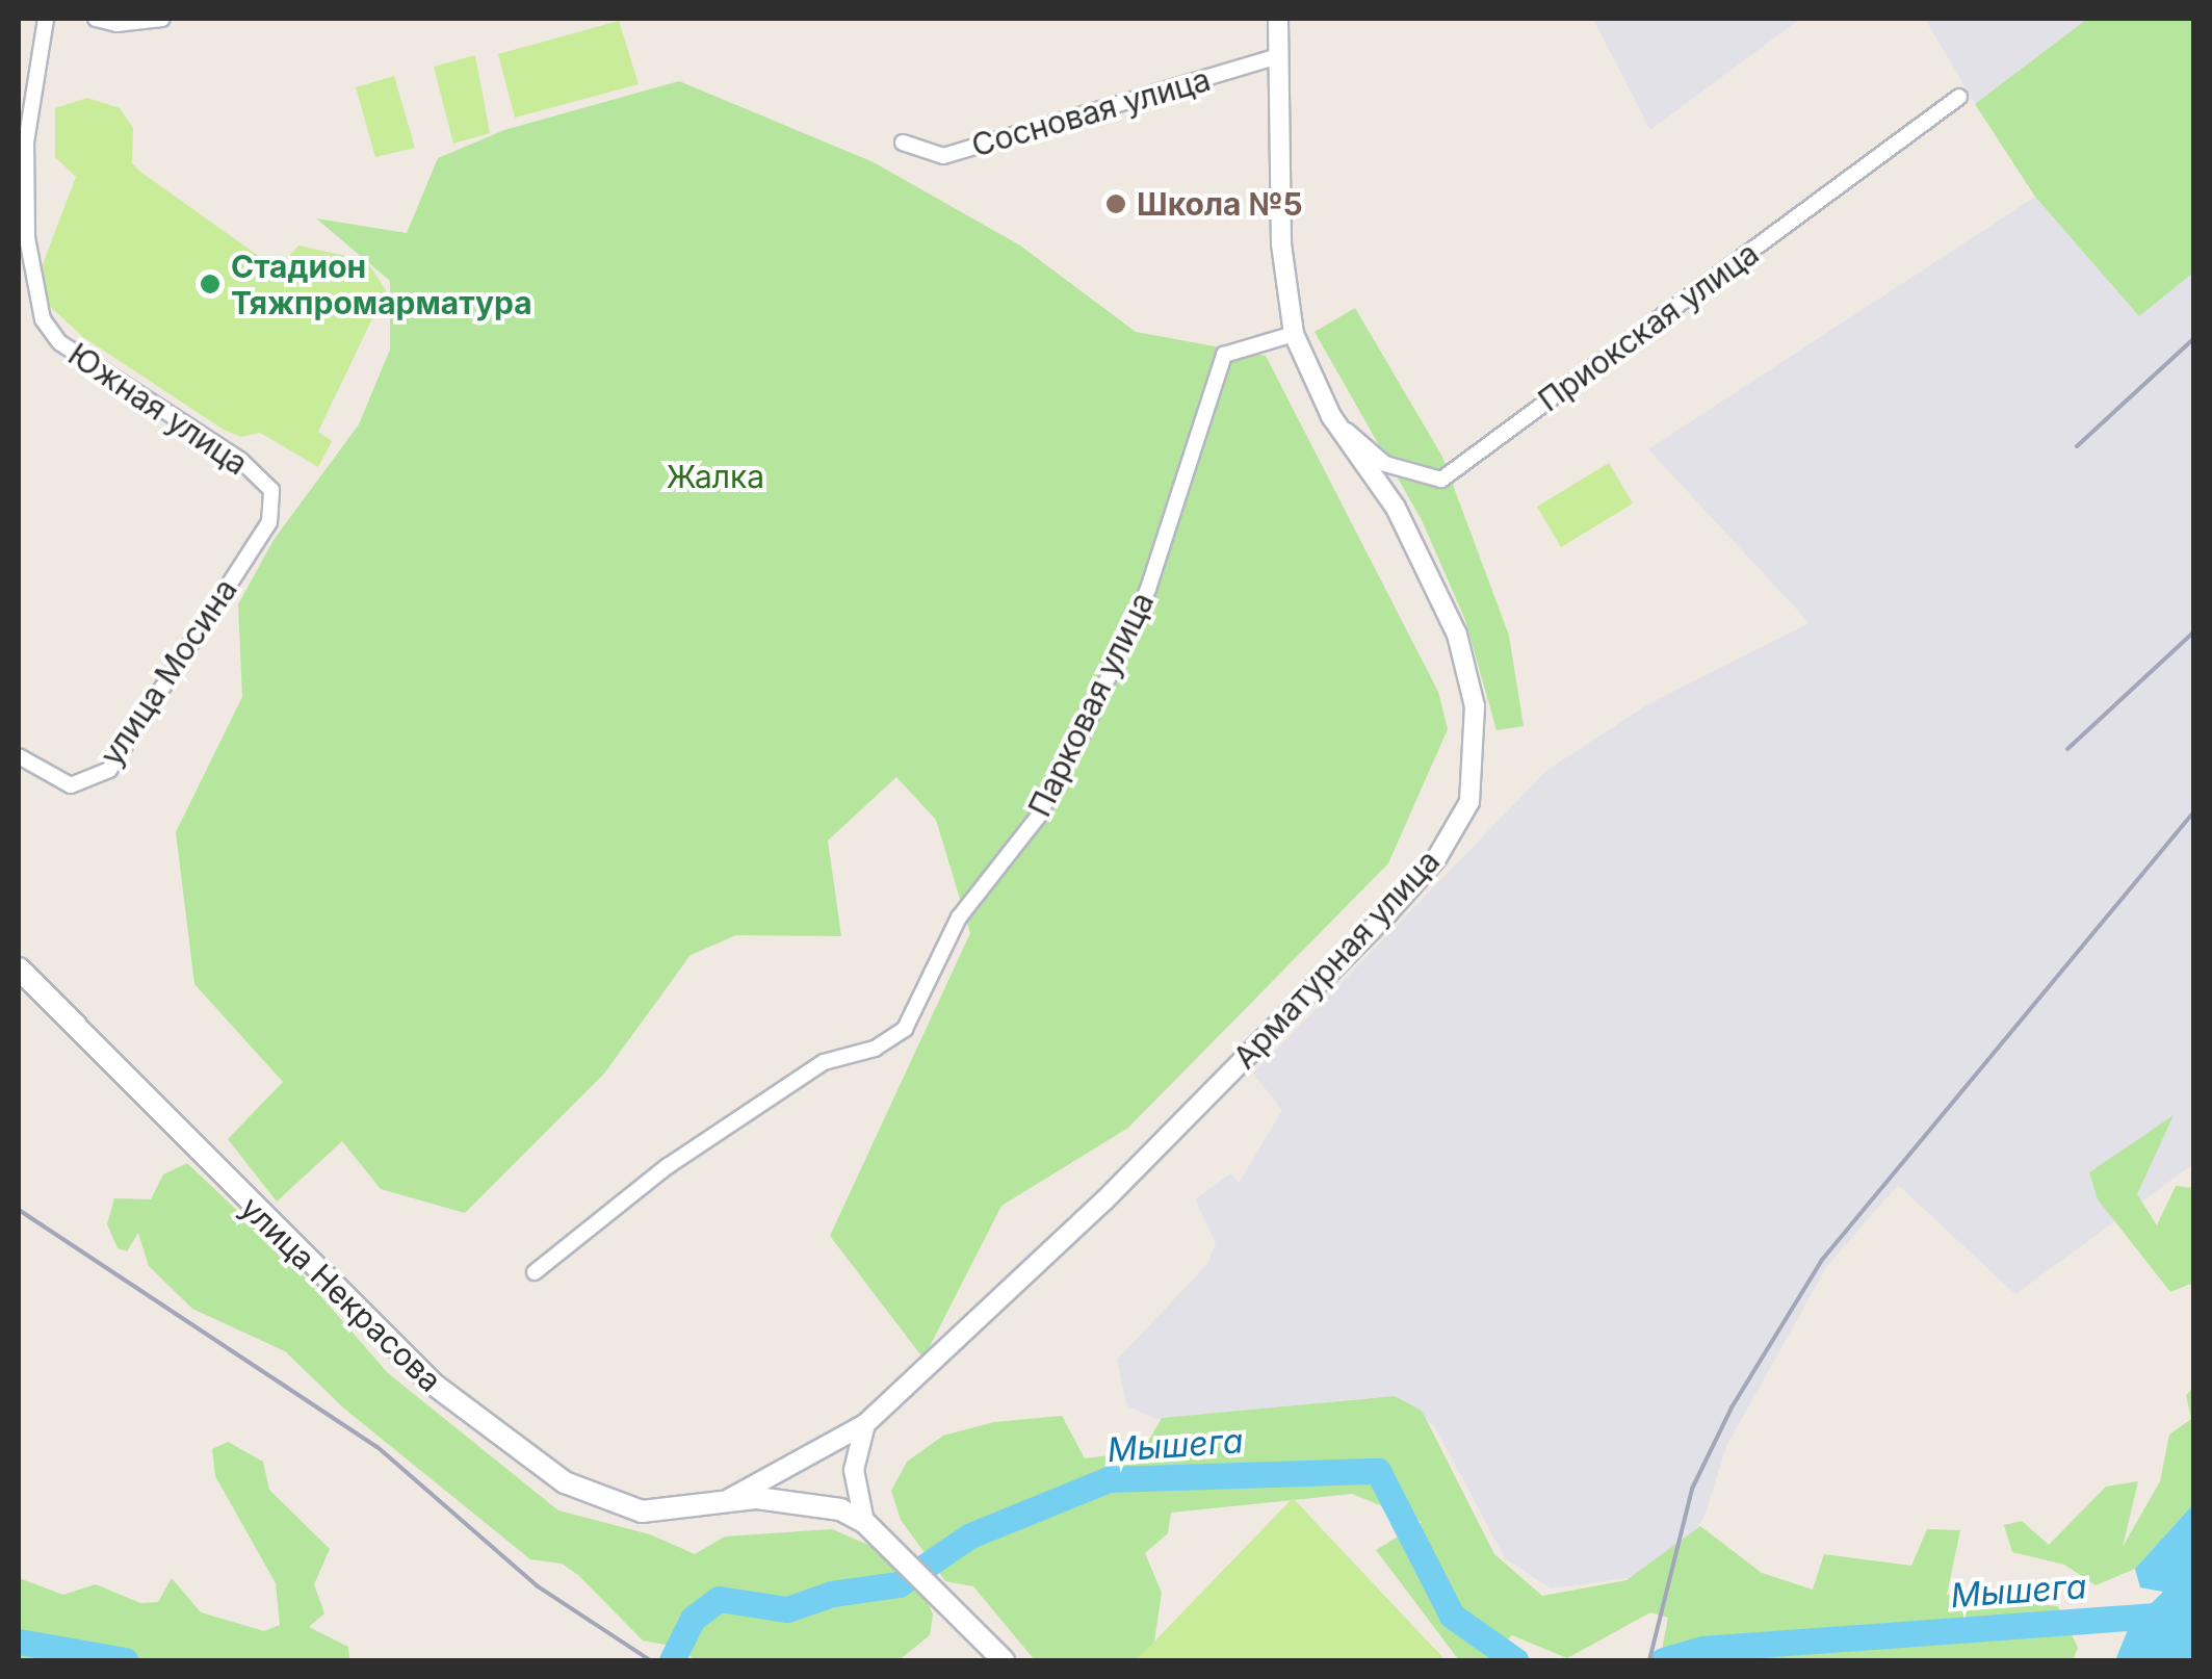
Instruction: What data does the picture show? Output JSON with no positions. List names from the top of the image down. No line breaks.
{"streets":{"main road":["улица Некрасова"],"street":["Сосновая улица","Приокская улица","Южная улица","улица Мосина","Парковая улица","Арматурная улица"]},"crossings":[["Сосновая улица","Арматурная улица"],["Приокская улица","Арматурная улица"],["Южная улица","улица Мосина"],["Парковая улица","Арматурная улица"],["Арматурная улица","улица Некрасова"]],"water":["Мышега"],"parks":["Жалка"],"places":["Школа №5","Стадион Тяжпромарматура"]}
